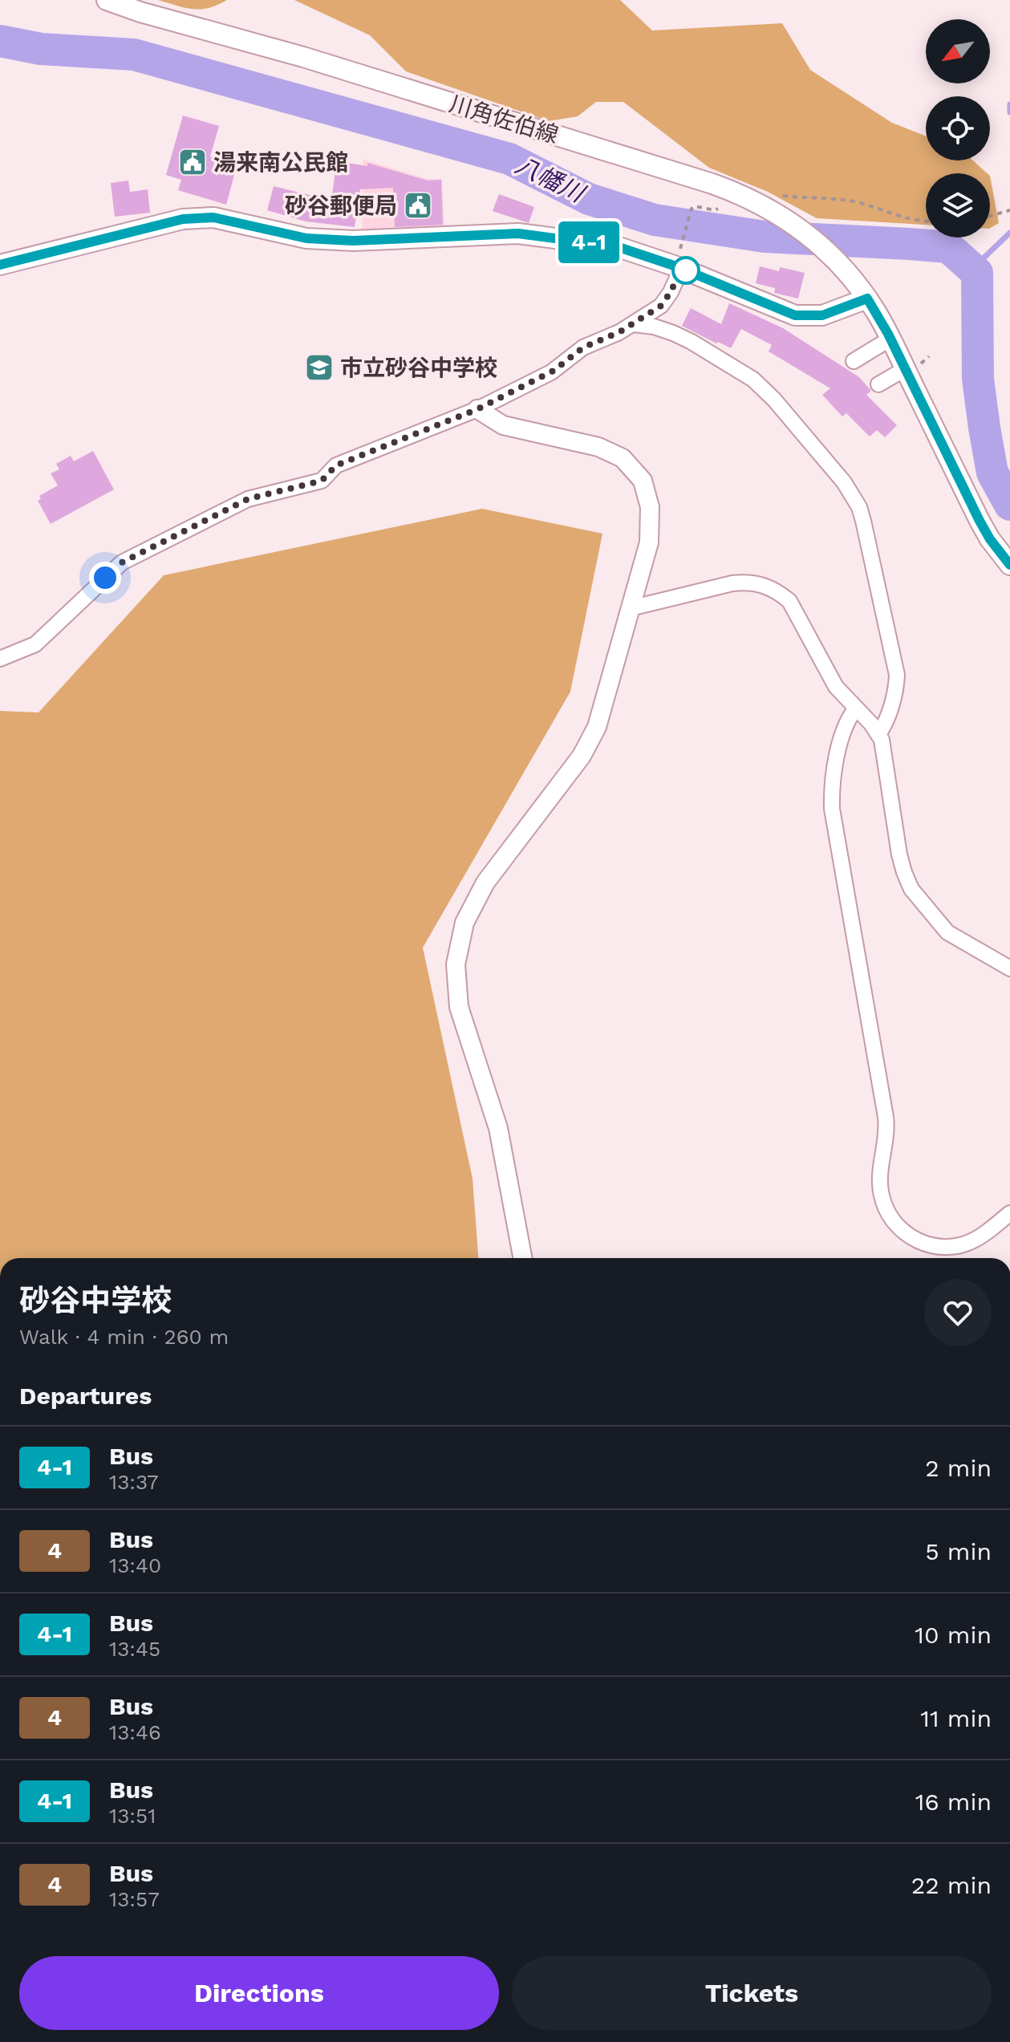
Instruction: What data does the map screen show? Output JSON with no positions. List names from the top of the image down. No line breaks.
{"streets":{"main road":["川角佐伯線"]},"water":["八幡川"],"places":{"public building":["湯来南公民館","砂谷郵便局"],"school or university":["市立砂谷中学校"]},"lines":["bus line 4-1"],"north":"bottom left","page":{"on_map":"4-1","heading":[["砂谷中学校","Walk · 4 min · 260 m"],"Departures"],"list":[{"mark":"4-1","name":"Bus","note":"13:37","value":"2 min"},{"mark":"4","name":"Bus","note":"13:40","value":"5 min"},{"mark":"4-1","name":"Bus","note":"13:45","value":"10 min"},{"mark":"4","name":"Bus","note":"13:46","value":"11 min"},{"mark":"4-1","name":"Bus","note":"13:51","value":"16 min"},{"mark":"4","name":"Bus","note":"13:57","value":"22 min"}],"buttons":["Directions","Tickets"]}}
